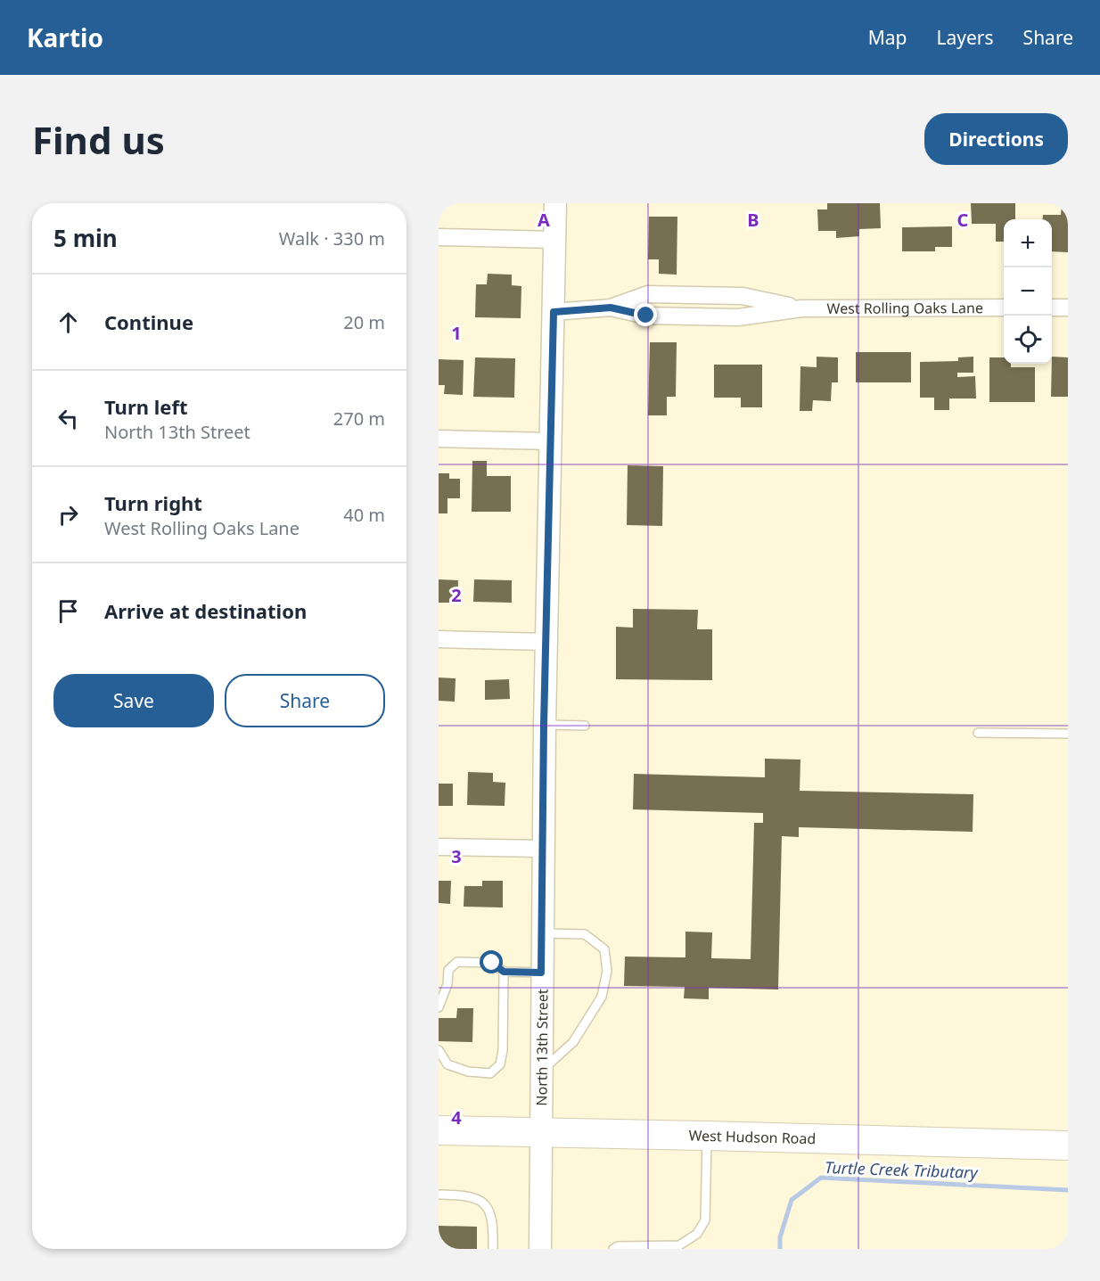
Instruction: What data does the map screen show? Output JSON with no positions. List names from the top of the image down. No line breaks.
{"streets":{"highway":["West Hudson Road"],"street":["West Rolling Oaks Lane","North 13th Street"]},"crossings":[["West Rolling Oaks Lane","North 13th Street"],["North 13th Street","West Hudson Road"]],"water":["Turtle Creek Tributary"],"page":{"header":"Kartio","nav":["Map","Layers","Share"],"buttons":["Directions",["Save","Share"]],"title":"Find us","heading":["5 min","Walk · 330 m"],"map_buttons":["+","−"],"list":[["Continue","20 m"],["Turn left","North 13th Street","270 m"],["Turn right","West Rolling Oaks Lane","40 m"],"Arrive at destination"]},"grid":{"columns":["A","B","C"],"rows":["1","2","3","4"]}}
